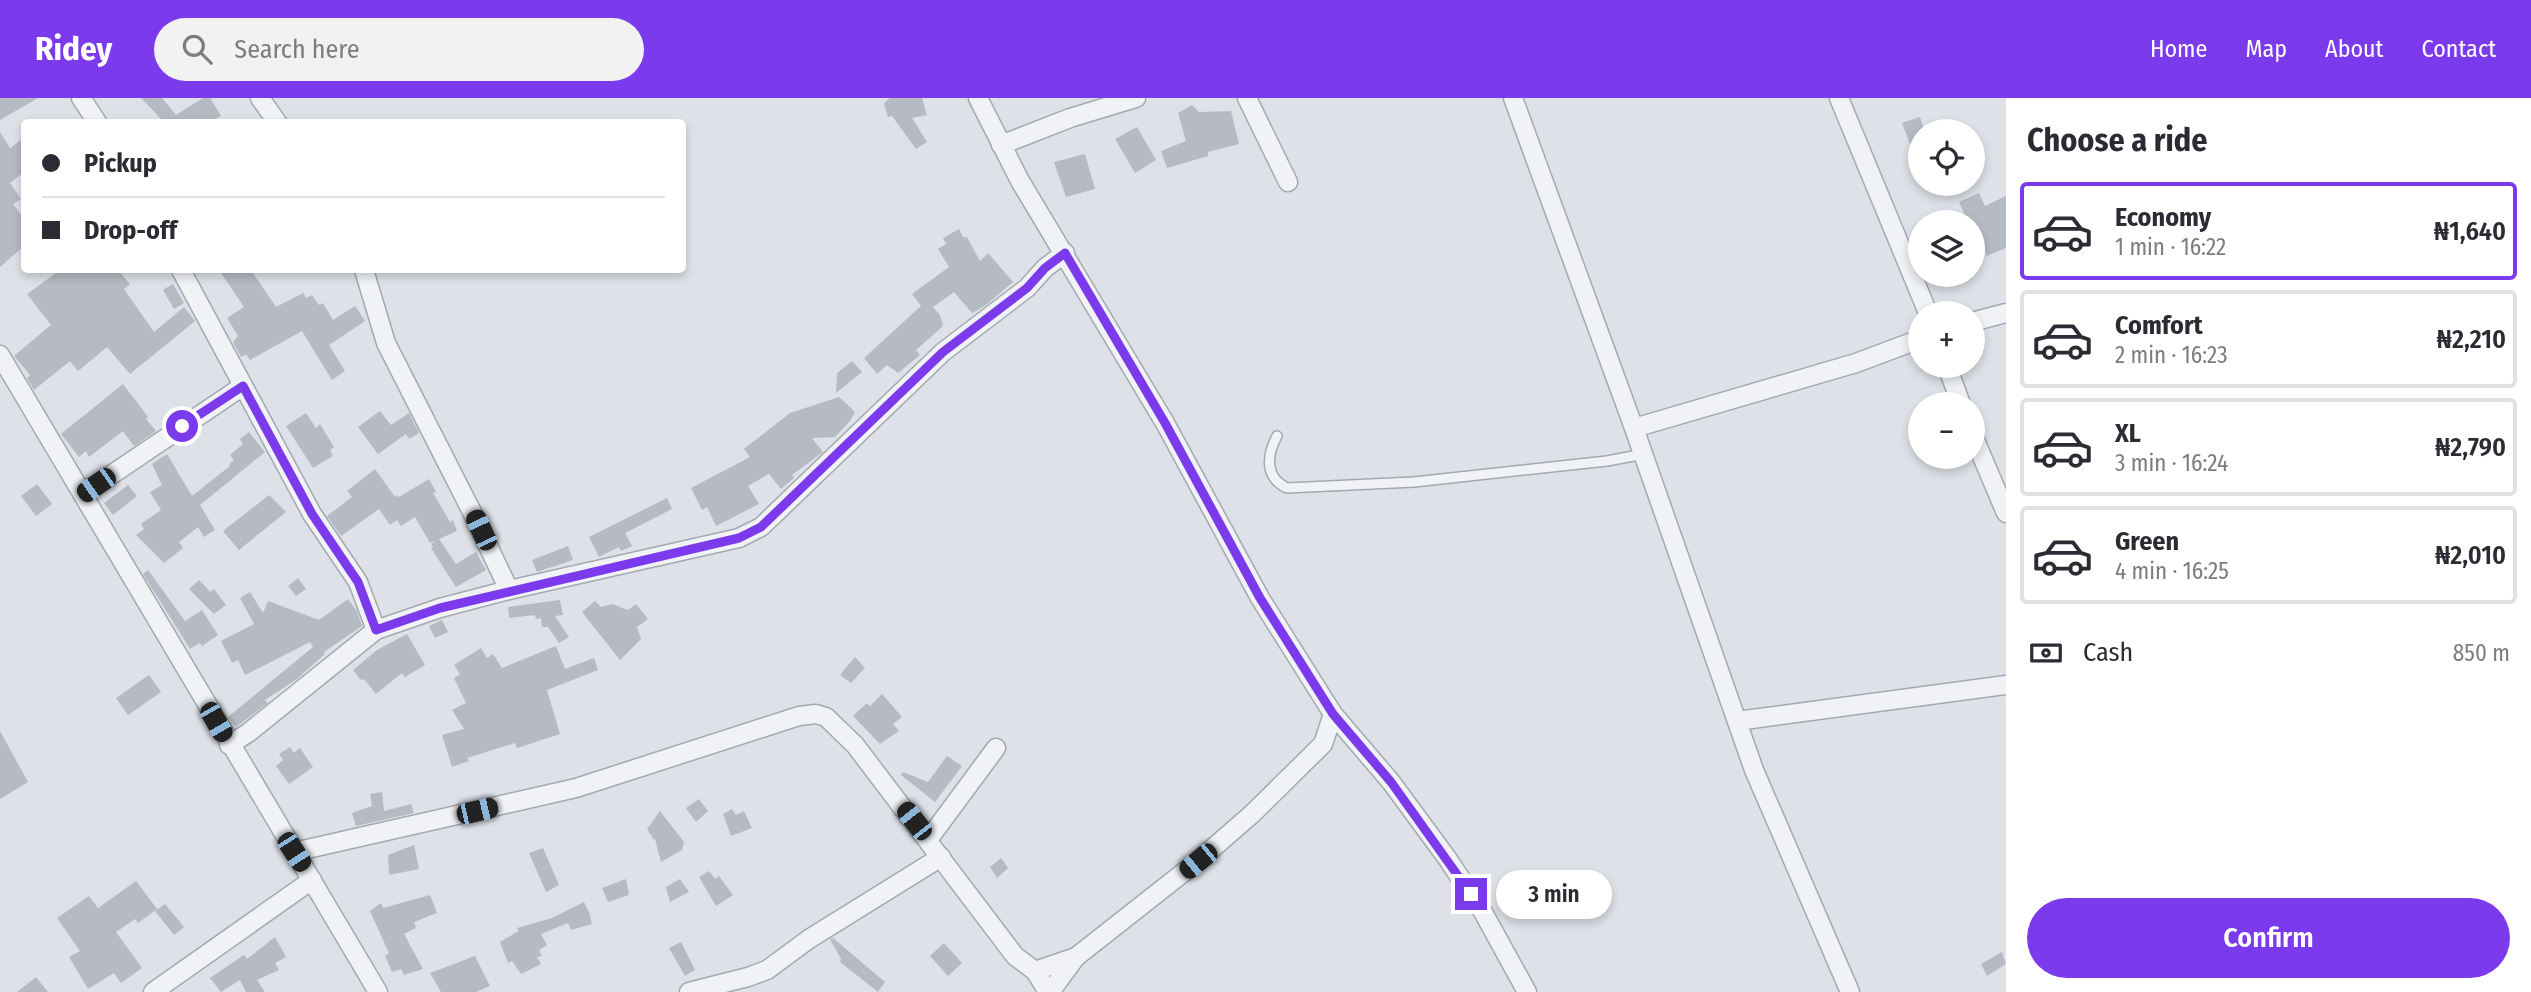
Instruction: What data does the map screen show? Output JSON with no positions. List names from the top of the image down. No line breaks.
{"page":{"header":"Ridey","search":"Search here","nav":["Home","Map","About","Contact"],"heading":"Choose a ride","map_buttons":["+","−"],"banner":["Pickup","Drop-off"],"list":[{"name":"Economy","note":"1 min · 16:22","value":"₦1,640"},{"name":"Comfort","note":"2 min · 16:23","value":"₦2,210"},{"name":"XL","note":"3 min · 16:24","value":"₦2,790"},{"name":"Green","note":"4 min · 16:25","value":"₦2,010"}],"pay":["Cash","850 m"],"bubble":"3 min","buttons":"Confirm"}}
